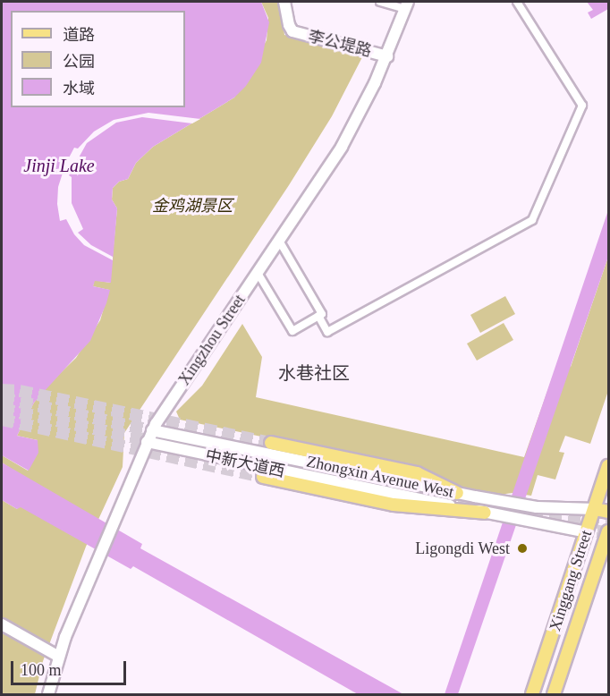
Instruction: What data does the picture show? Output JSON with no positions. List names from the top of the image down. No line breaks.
{"streets":{"main road":["Zhongxin Avenue West","Xinggang Street"],"street":["李公堤路","Xingzhou Street","中新大道西"]},"crossings":[["李公堤路","Xingzhou Street"],["Xingzhou Street","中新大道西"],["Xingzhou Street","Zhongxin Avenue West"],["中新大道西","Xinggang Street"],["Zhongxin Avenue West","Xinggang Street"]],"districts":["水巷社区"],"water":["Jinji Lake"],"parks":["金鸡湖景区"],"places":["Ligongdi West"],"legend":["道路","公园","水域"],"scale_bar":"100 m"}
